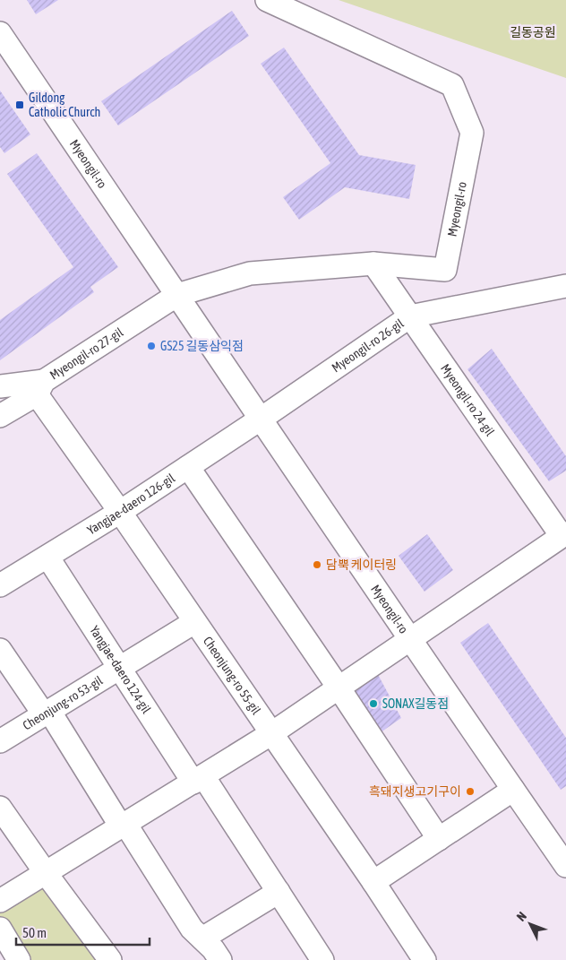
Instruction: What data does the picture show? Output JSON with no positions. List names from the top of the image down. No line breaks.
{"streets":{"street":["Myeongil-ro","Myeongil-ro 26-gil","Myeongil-ro 27-gil","Myeongil-ro 24-gil","Yangjae-daero 126-gil","Yangjae-daero 124-gil","Cheonjung-ro 55-gil","Cheonjung-ro 53-gil"]},"crossings":[["Myeongil-ro","Myeongil-ro 26-gil"],["Myeongil-ro","Myeongil-ro 27-gil"],["Myeongil-ro","Myeongil-ro 24-gil"],["Myeongil-ro","Yangjae-daero 126-gil"],["Myeongil-ro 26-gil","Myeongil-ro 24-gil"],["Myeongil-ro 26-gil","Yangjae-daero 126-gil"],["Myeongil-ro 27-gil","Cheonjung-ro 55-gil"],["Yangjae-daero 126-gil","Yangjae-daero 124-gil"],["Yangjae-daero 126-gil","Cheonjung-ro 55-gil"],["Yangjae-daero 124-gil","Cheonjung-ro 53-gil"],["Cheonjung-ro 55-gil","Cheonjung-ro 53-gil"]],"parks":["길동공원"],"places":{"transit":["Gildong Catholic Church"],"other":["GS25 길동삼익점","담뿍 케이터링","SONAX길동점","흑돼지생고기구이"]},"scale_bar":"50 m","north":"top left"}
